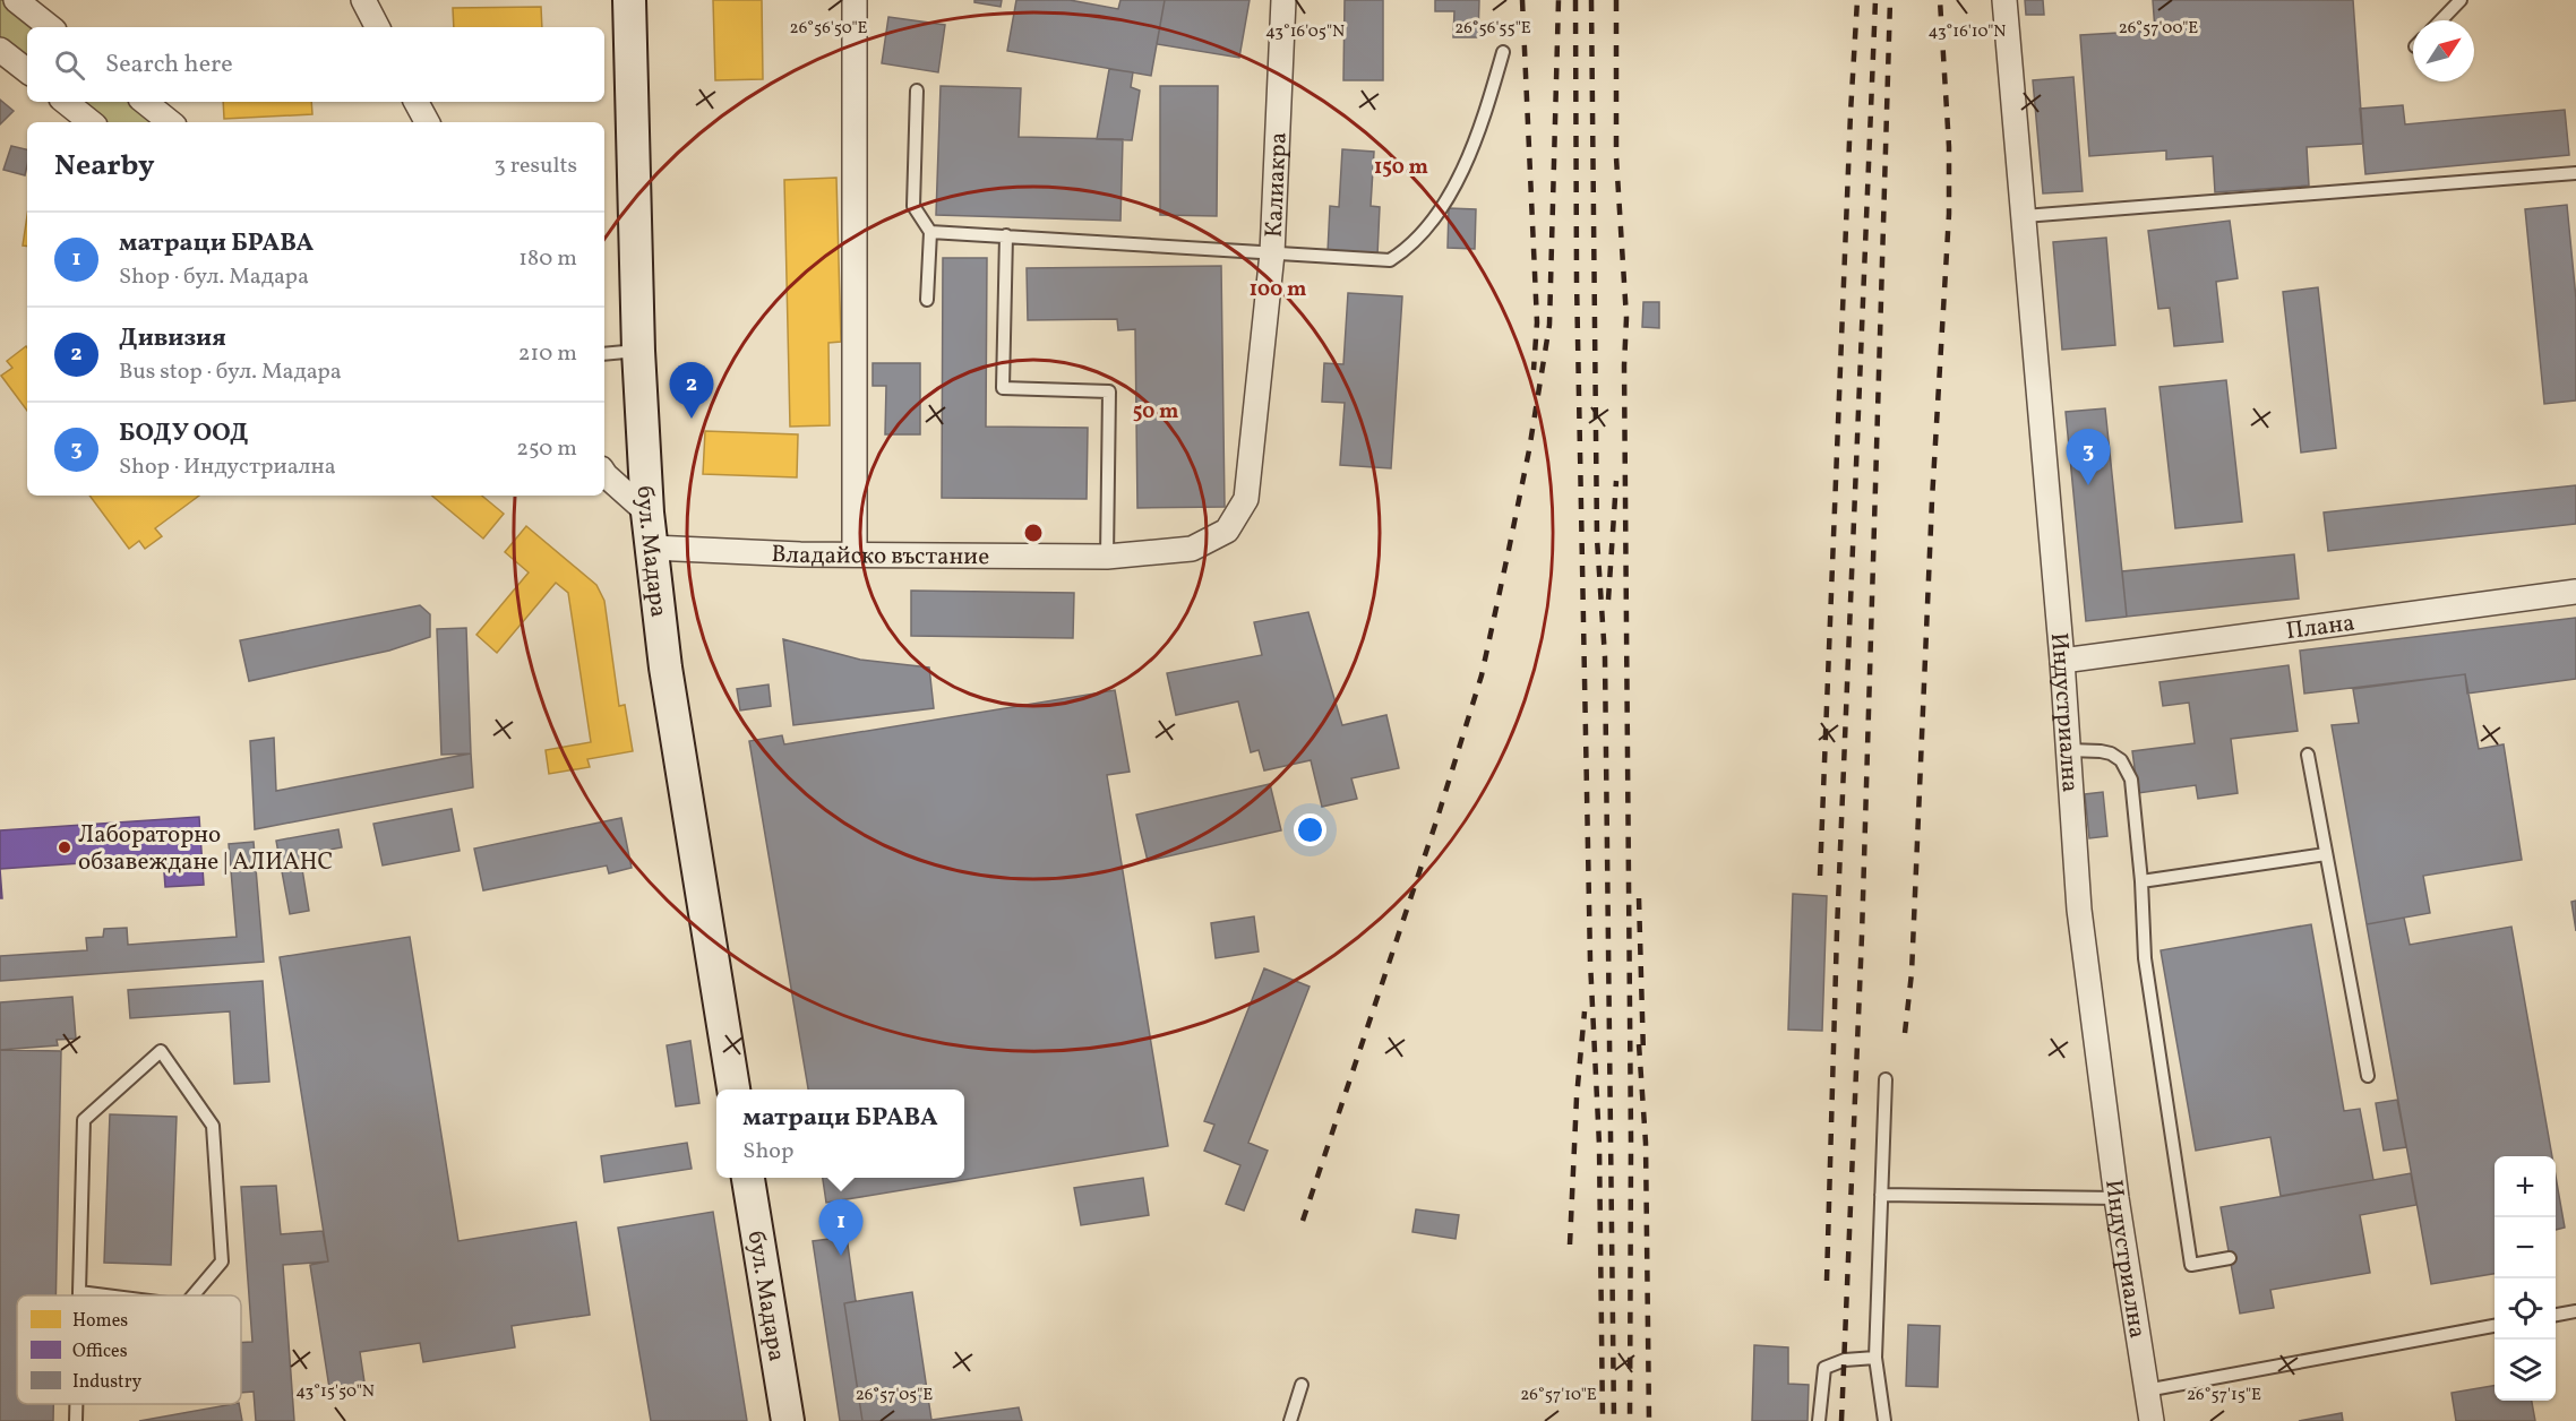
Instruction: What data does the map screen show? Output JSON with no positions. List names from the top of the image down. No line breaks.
{"streets":{"main road":["бул. Мадара"],"street":["Калиакра","Владайско въстание","Плана","Индустриална"]},"crossings":[["Калиакра","Владайско въстание"],["бул. Мадара","Владайско въстание"],["Плана","Индустриална"]],"places":["Лабораторно обзавеждане | АЛИАНС"],"legend":["Homes","Offices","Industry"],"north":"top right","page":{"search":"Search here","heading":["Nearby","3 results"],"list":[{"mark":"1","name":"матраци БРАВА","note":"Shop · бул. Мадара","value":"180 m"},{"mark":"2","name":"Дивизия","note":"Bus stop · бул. Мадара","value":"210 m"},{"mark":"3","name":"БОДУ ООД","note":"Shop · Индустриална","value":"250 m"}],"pins":["2","3","1"],"popup":["матраци БРАВА","Shop"],"map_buttons":["+","−"]},"coordinates":["26°56'50\"E","26°56'55\"E","26°57'00\"E","43°16'05\"N","43°16'10\"N","43°15'50\"N","26°57'05\"E","26°57'10\"E","26°57'15\"E"],"rings":["150 m","100 m","50 m"]}
